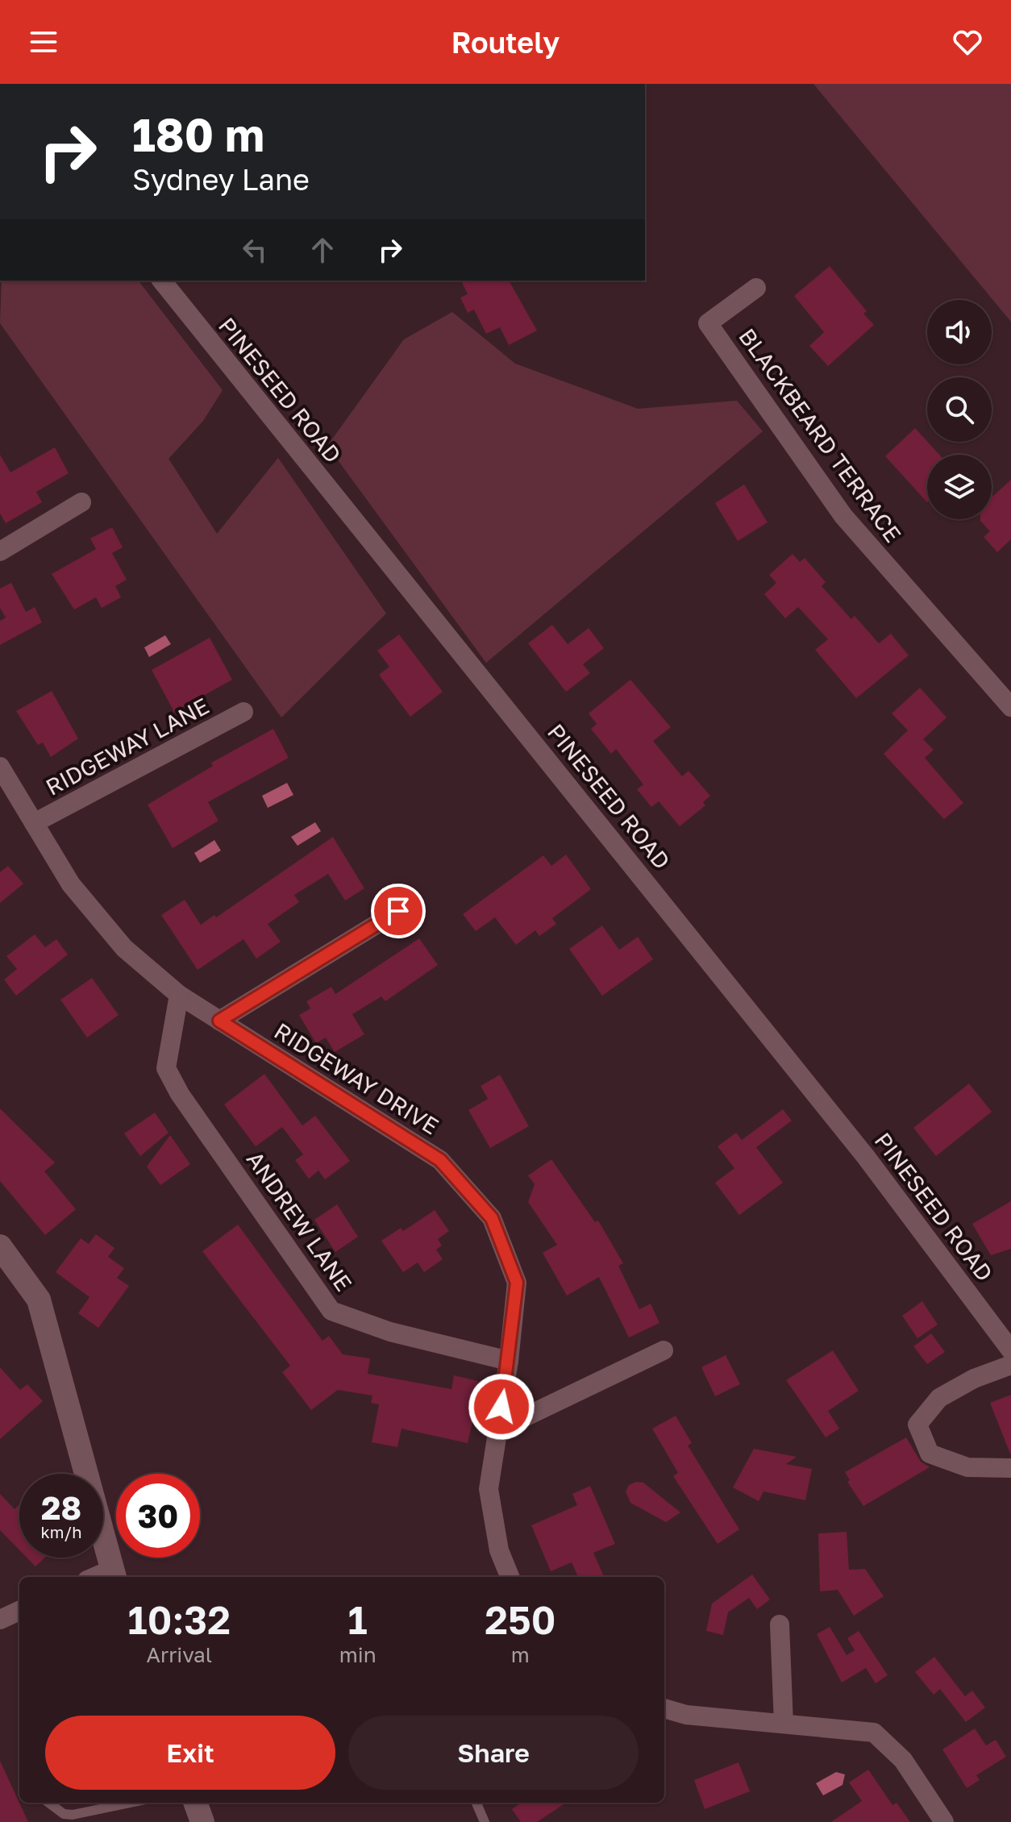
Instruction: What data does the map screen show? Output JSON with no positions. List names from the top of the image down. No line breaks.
{"streets":{"street":["PINESEED ROAD","BLACKBEARD TERRACE","RIDGEWAY LANE","RIDGEWAY DRIVE","ANDREW LANE"]},"crossings":[["RIDGEWAY LANE","RIDGEWAY DRIVE"],["RIDGEWAY DRIVE","ANDREW LANE"]],"page":{"header":"Routely","turn":["180 m","Sydney Lane"],"speed":"28 km/h","limit":"30","eta":["10:32","Arrival","1","min","250","m"],"buttons":["Exit","Share"]}}
